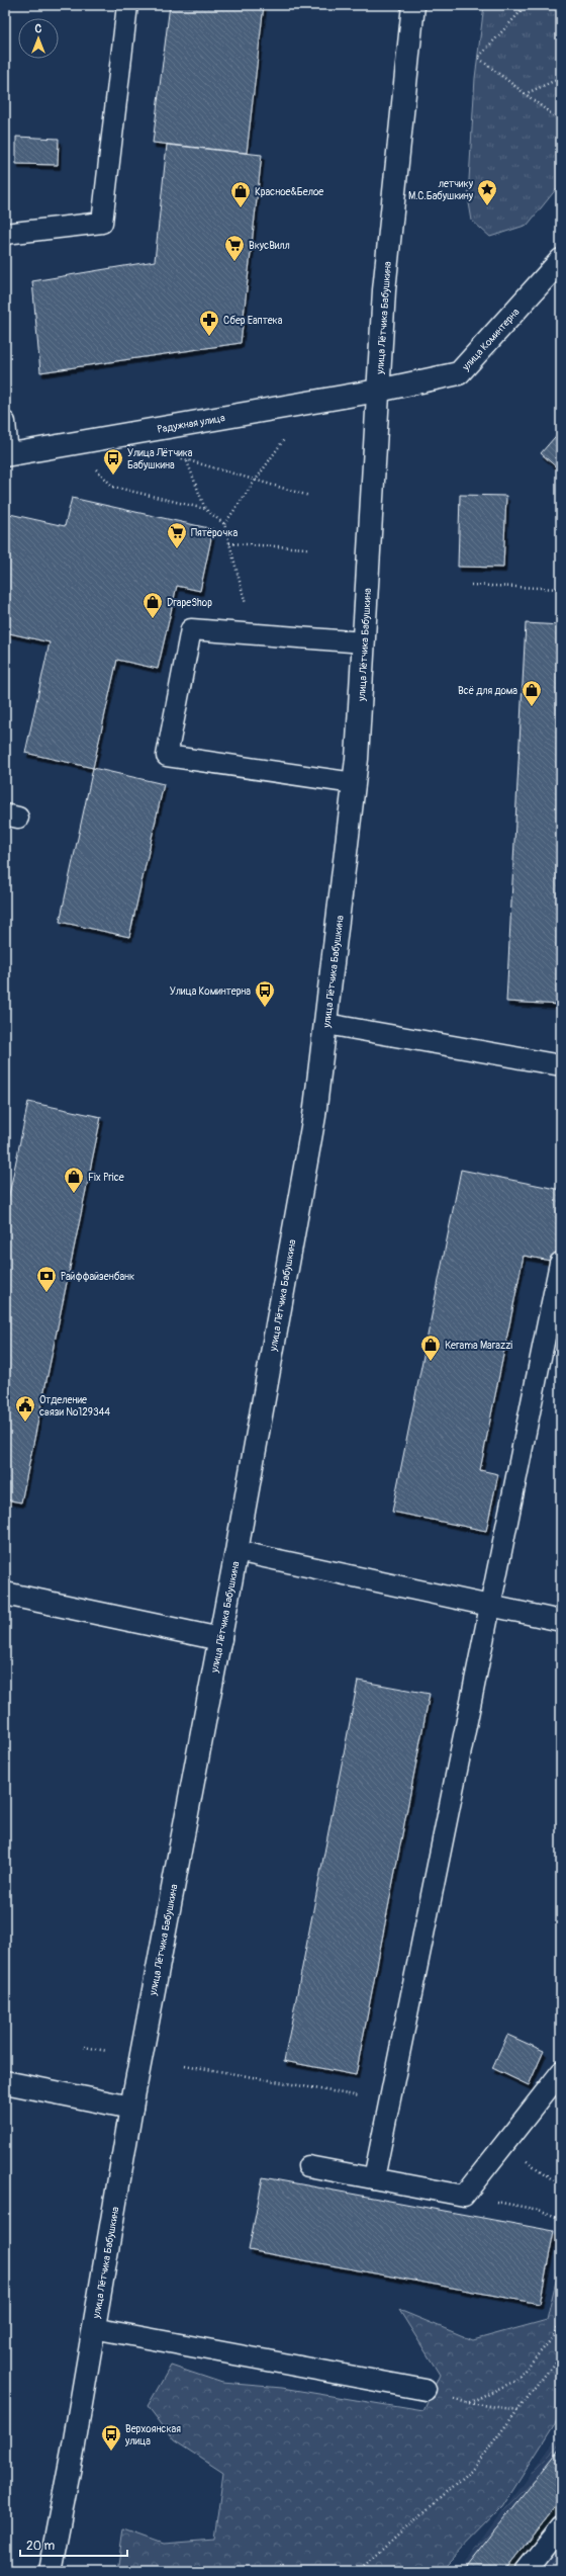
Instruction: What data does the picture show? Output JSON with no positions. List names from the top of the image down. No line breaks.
{"streets":{"main road":["улица Лётчика Бабушкина","улица Коминтерна","Радужная улица"]},"crossings":[["улица Лётчика Бабушкина","улица Коминтерна"],["улица Лётчика Бабушкина","Радужная улица"],["улица Коминтерна","Радужная улица"]],"places":{"place":["летчику М.С.Бабушкину"],"shop":["Красное&Белое","DrapeShop","Всё для дома","Fix Price","Kerama Marazzi"],"supermarket":["ВкусВилл","Пятёрочка"],"pharmacy":["Сбер Еаптека"],"bus stop":["Улица Лётчика Бабушкина","Улица Коминтерна","Верхоянская улица"],"bank":["Райффайзенбанк"],"public building":["Отделение связи №129344"]},"scale_bar":"20 m","north":"top"}
